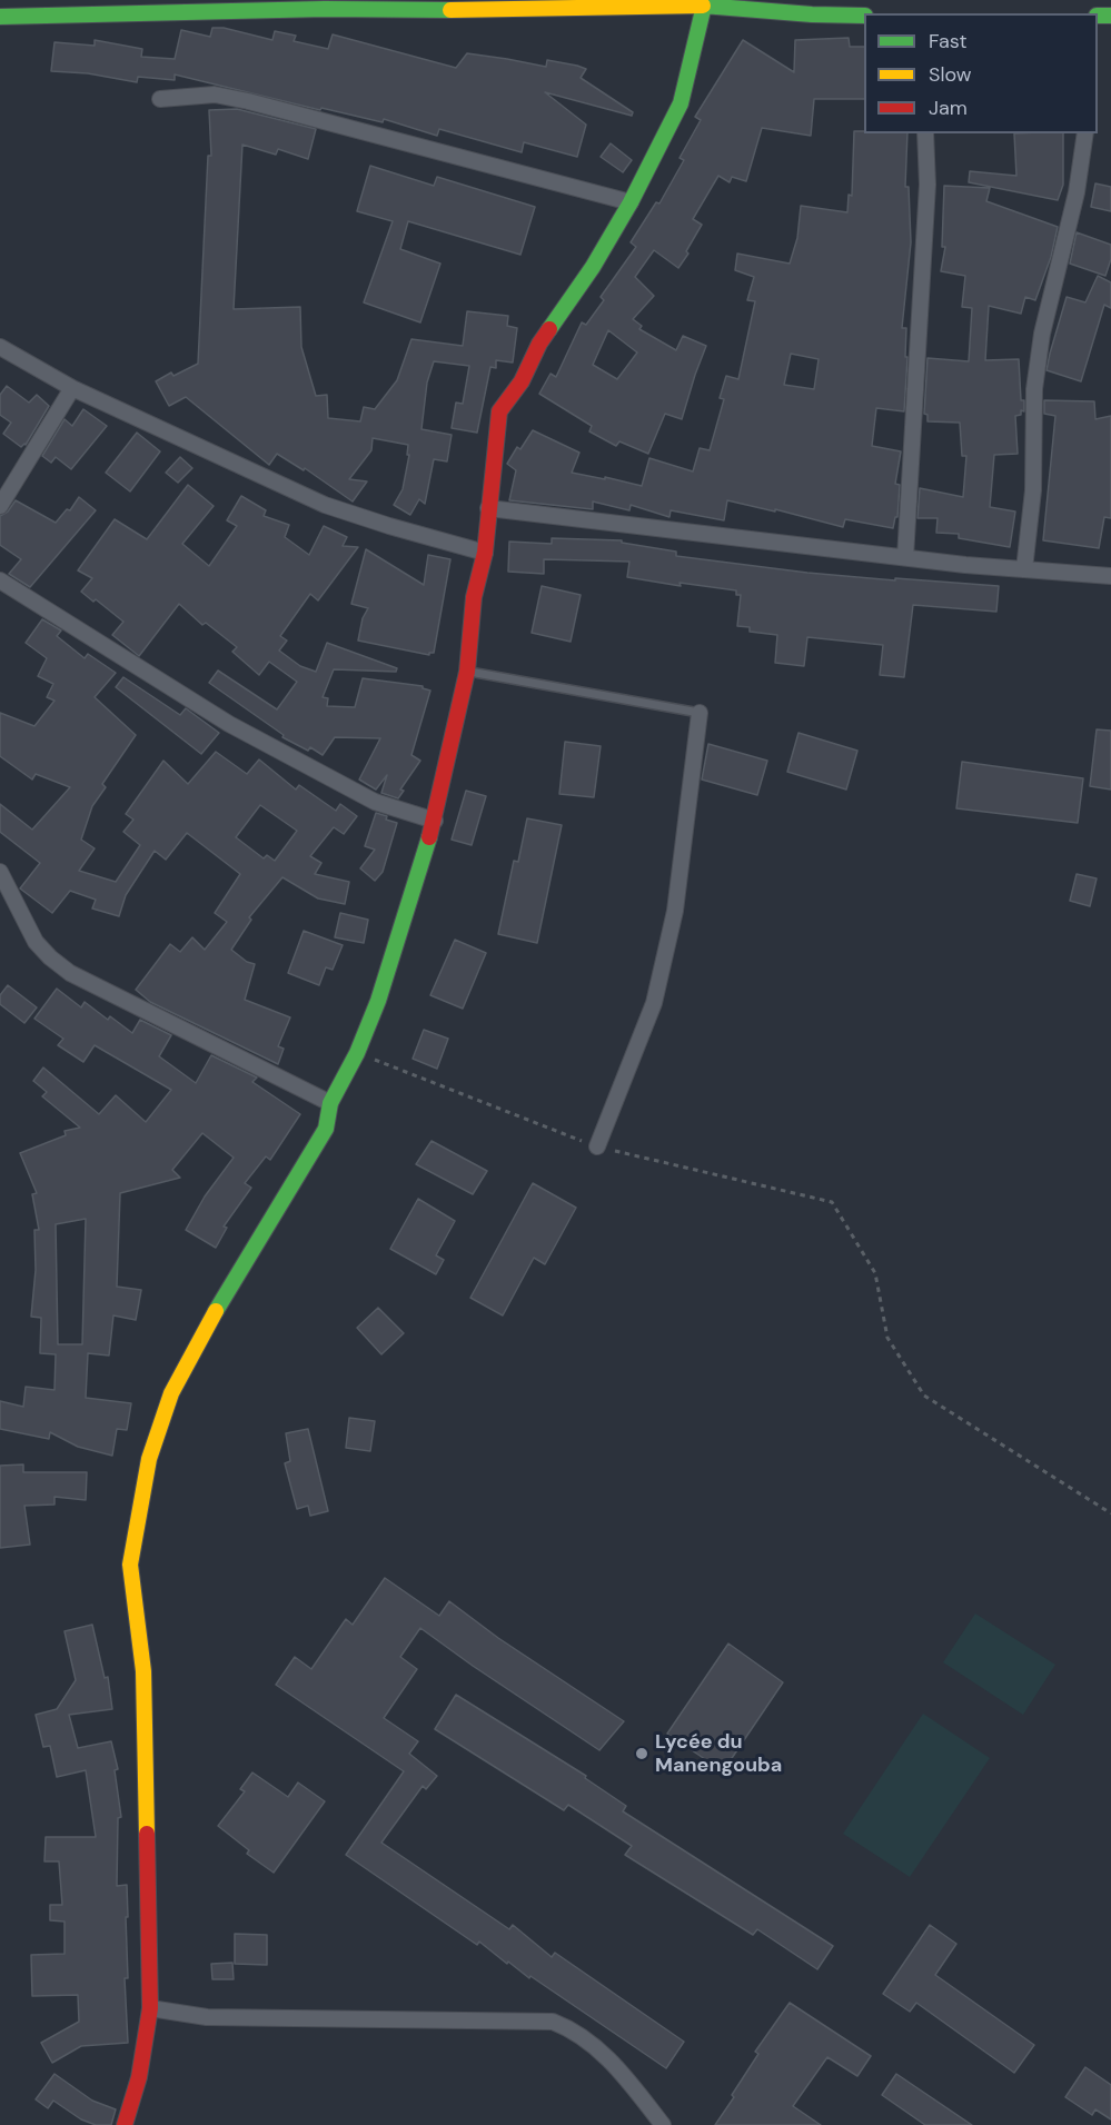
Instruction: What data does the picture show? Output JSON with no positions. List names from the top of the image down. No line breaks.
{"places":["Lycée du Manengouba"],"legend":["Fast","Slow","Jam"]}
